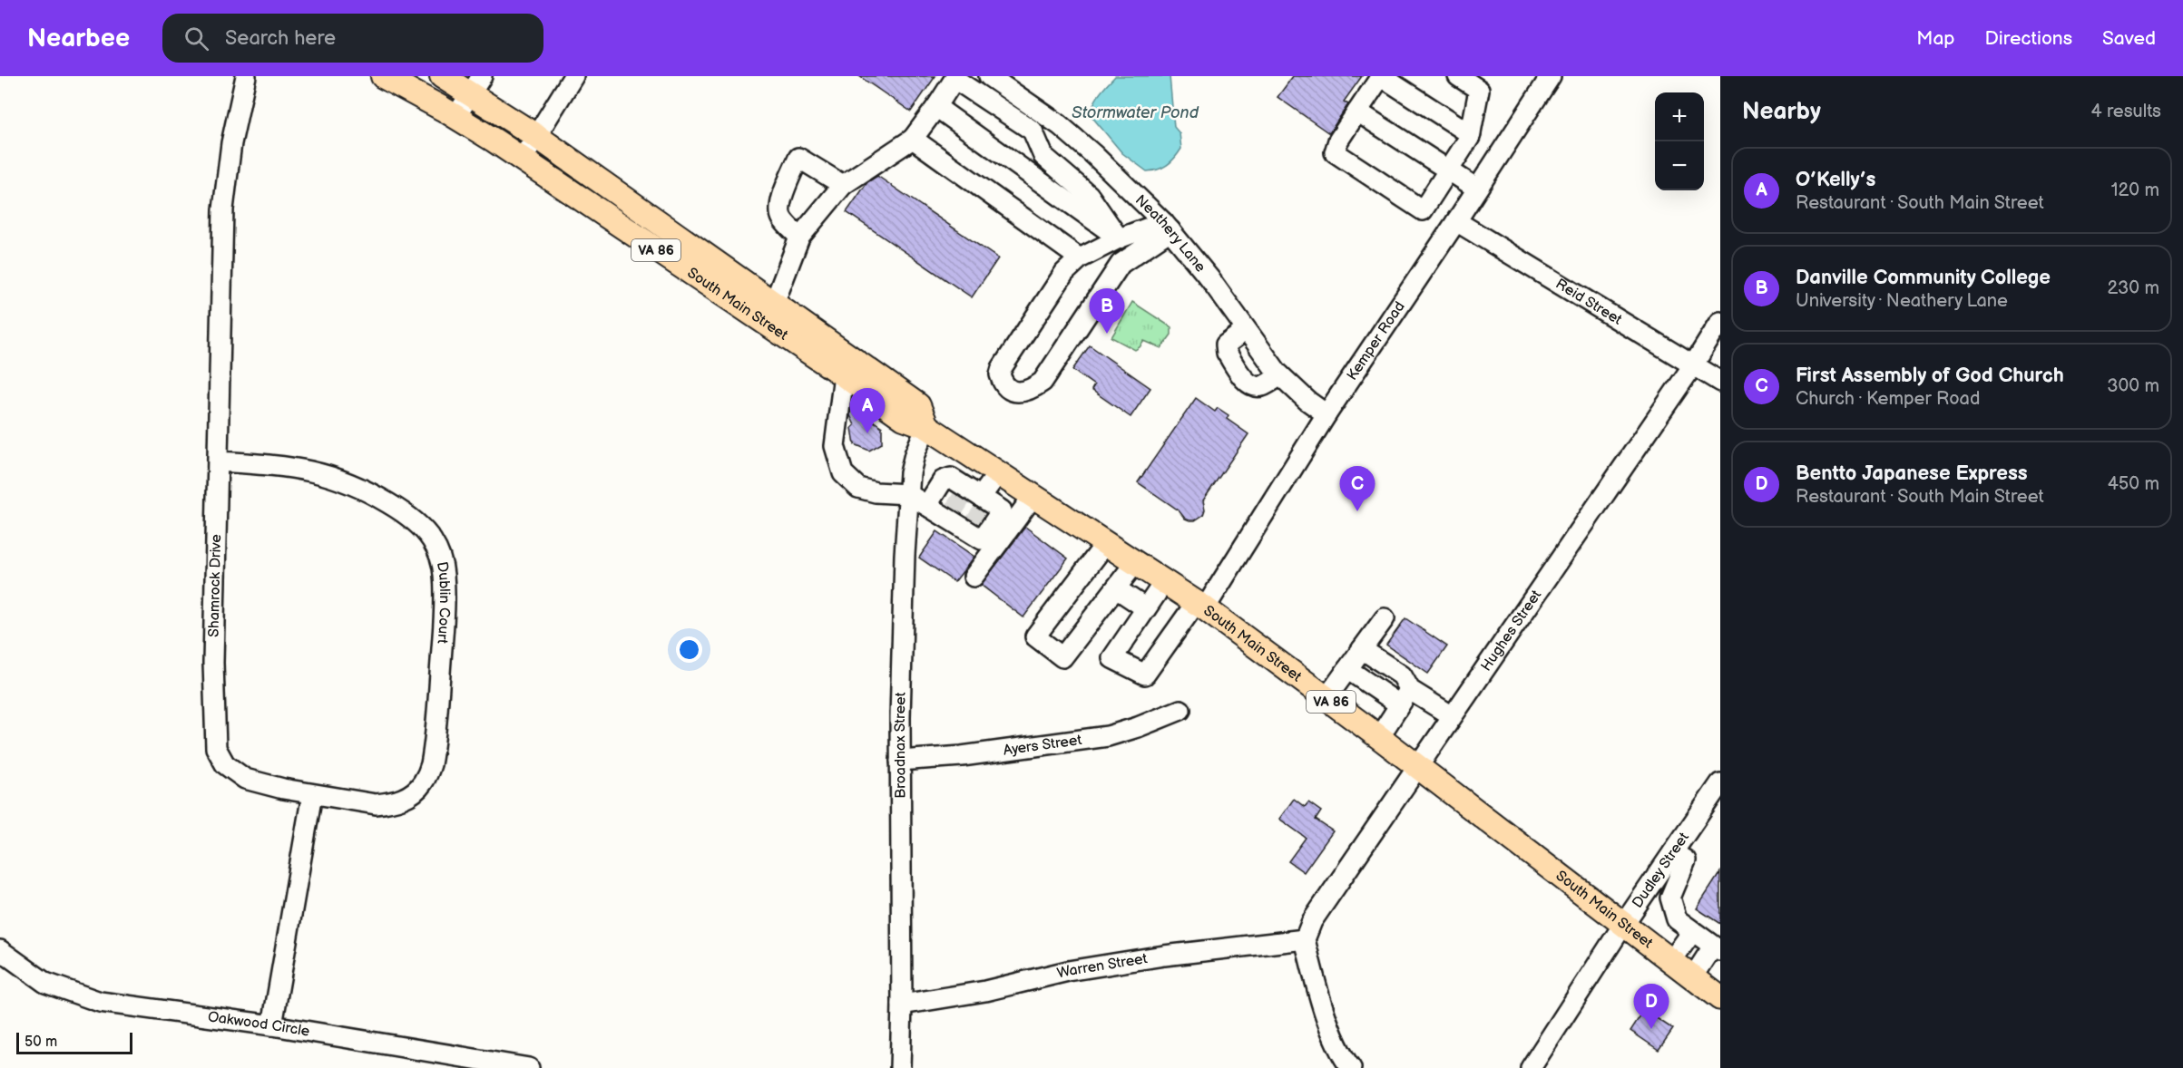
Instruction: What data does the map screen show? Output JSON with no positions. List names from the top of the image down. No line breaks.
{"streets":{"main road":["VA 86","South Main Street"],"street":["Neathery Lane","Reid Street","Kemper Road","Shamrock Drive","Dublin Court","Hughes Street","Broadnax Street","Ayers Street","Dudley Street","Warren Street","Oakwood Circle"]},"crossings":[["Neathery Lane","Kemper Road"],["Reid Street","Kemper Road"],["Reid Street","Hughes Street"],["South Main Street","Kemper Road"],["South Main Street","Hughes Street"],["South Main Street","Broadnax Street"],["South Main Street","Dudley Street"],["Shamrock Drive","Dublin Court"],["Hughes Street","Warren Street"],["Broadnax Street","Ayers Street"],["Broadnax Street","Warren Street"]],"water":["Stormwater Pond"],"scale_bar":"50 m","page":{"header":"Nearbee","search":"Search here","nav":["Map","Directions","Saved"],"heading":["Nearby","4 results"],"map_buttons":["+","−"],"list":[{"mark":"A","name":"O’Kelly’s","note":"Restaurant · South Main Street","value":"120 m"},{"mark":"B","name":"Danville Community College","note":"University · Neathery Lane","value":"230 m"},{"mark":"C","name":"First Assembly of God Church","note":"Church · Kemper Road","value":"300 m"},{"mark":"D","name":"Bentto Japanese Express","note":"Restaurant · South Main Street","value":"450 m"}],"pins":["B","A","C","D"],"scale":"50 m"}}
